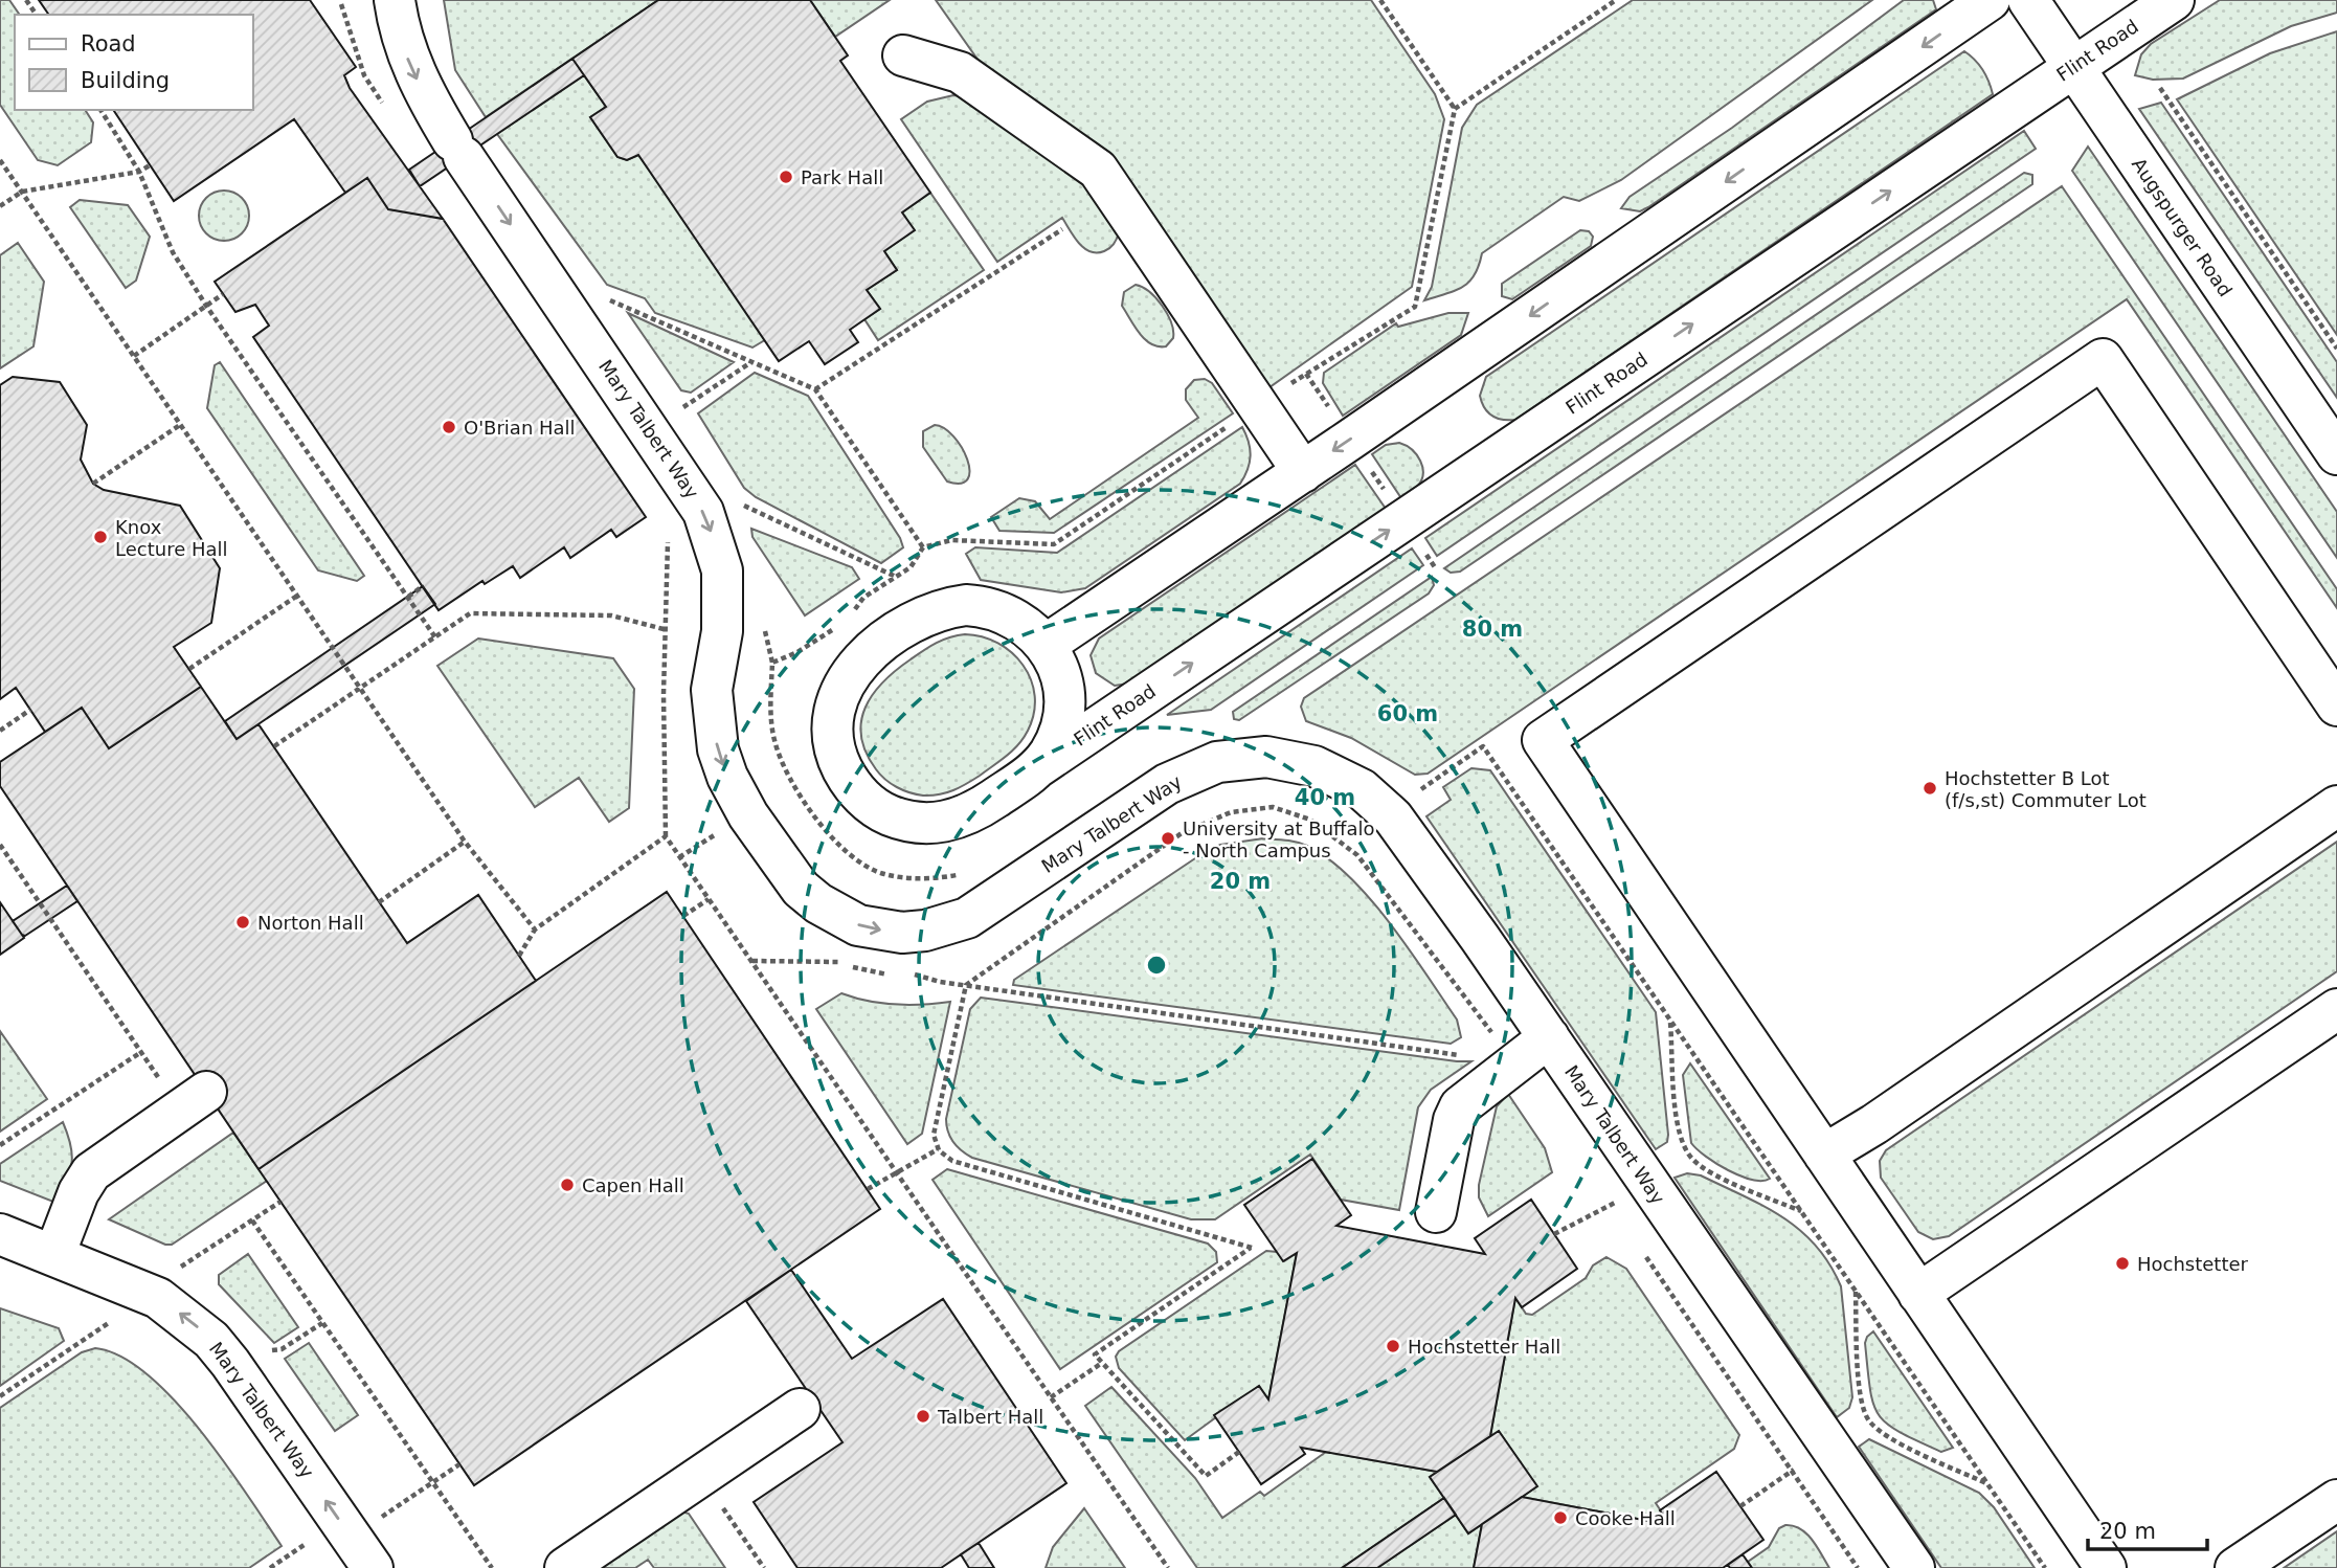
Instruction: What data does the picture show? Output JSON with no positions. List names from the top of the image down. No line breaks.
{"streets":{"street":["Flint Road","Augspurger Road","Mary Talbert Way"]},"crossings":[["Flint Road","Augspurger Road"]],"places":["Park Hall","O'Brian Hall","Knox Lecture Hall","Hochstetter B Lot (f/s,st) Commuter Lot","University at Buffalo - North Campus","Norton Hall","Capen Hall","Hochstetter","Hochstetter Hall","Talbert Hall","Cooke Hall"],"legend":["Road","Building"],"scale_bar":"20 m","rings":["80 m","60 m","40 m","20 m"]}
